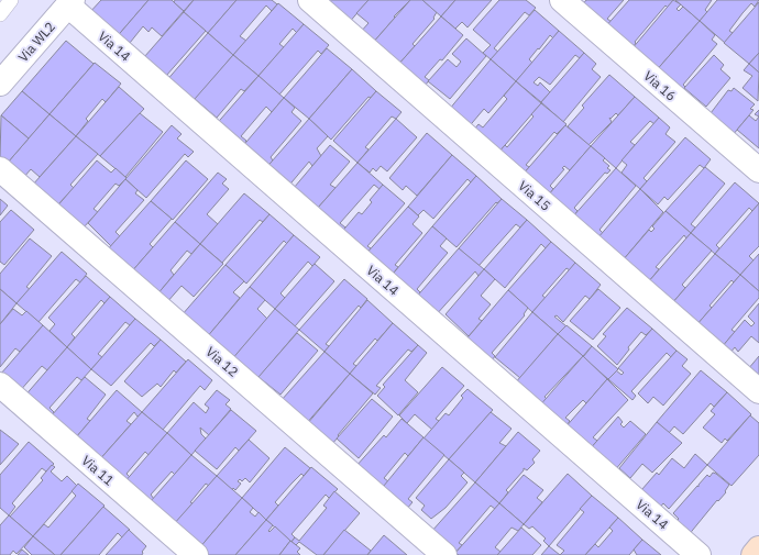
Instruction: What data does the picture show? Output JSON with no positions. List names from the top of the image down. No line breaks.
{"streets":{"street":["Via WL2","Via 14","Via 16","Via 15","Via 12","Via 11"]},"crossings":[["Via WL2","Via 14"]]}
